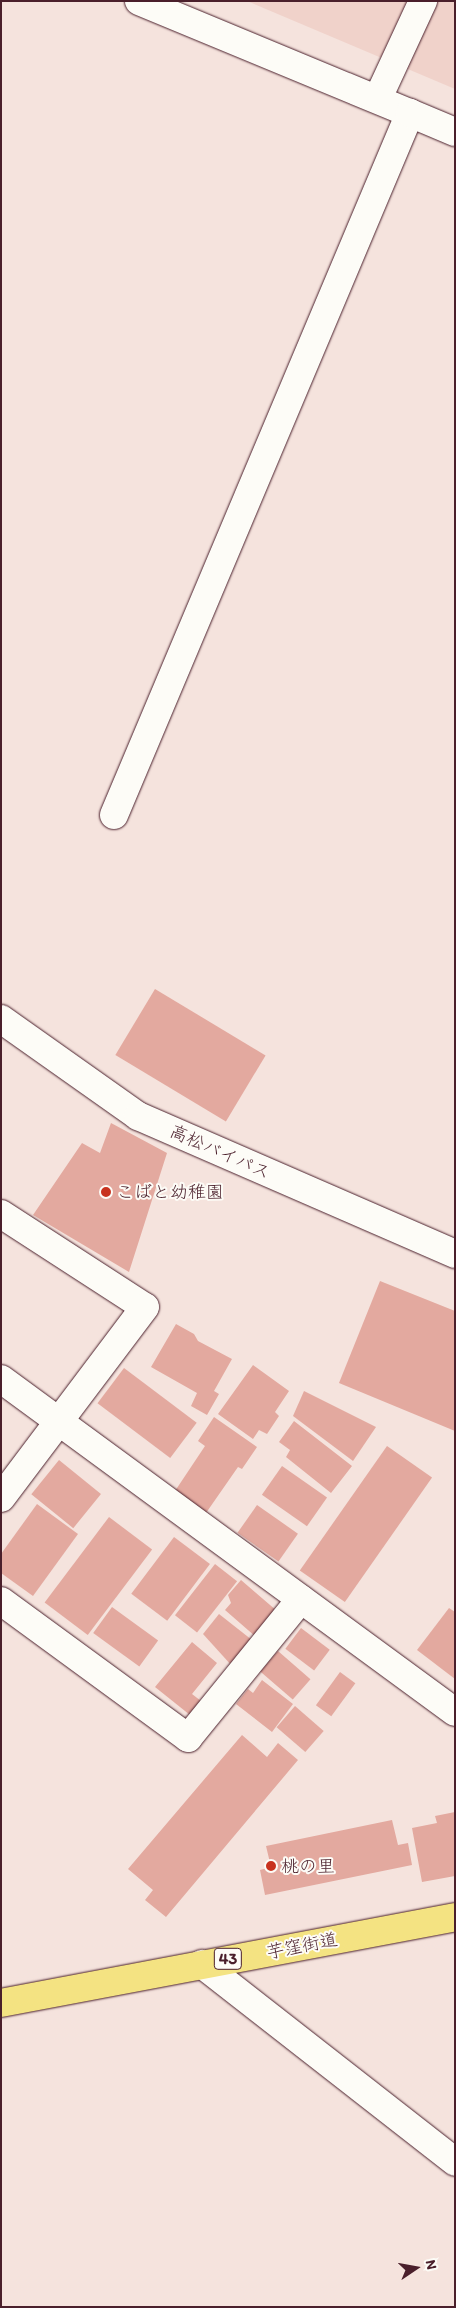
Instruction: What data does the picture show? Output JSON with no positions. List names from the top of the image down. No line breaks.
{"streets":{"main road":["芋窪街道","43"],"street":["高松バイパス"]},"places":["こばと幼稚園","桃の里"],"north":"right"}
